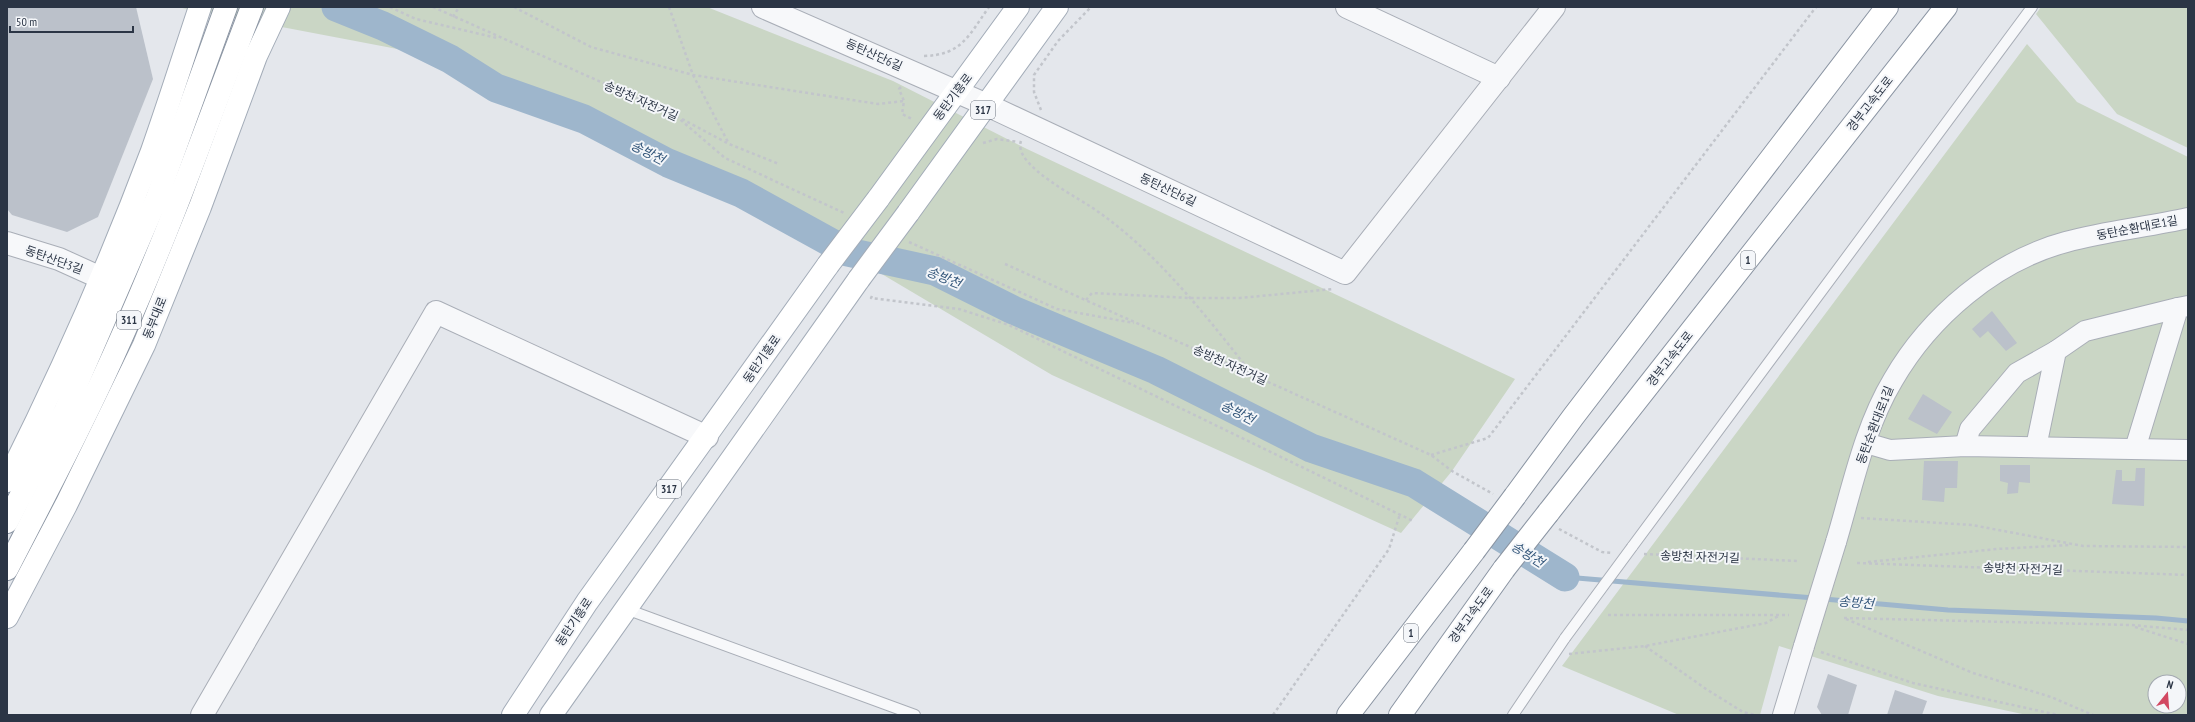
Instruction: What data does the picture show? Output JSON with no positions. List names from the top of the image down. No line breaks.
{"streets":{"main road":["동탄기흥로","경부고속도로","317","1","동부대로","311"],"street":["동탄산단6길","동탄순환대로1길","동탄산단3길"],"path":["송방천 자전거길"]},"crossings":[["동탄산단6길","동탄기흥로"],["동탄산단6길","317"]],"water":["송방천"],"scale_bar":"50 m","north":"top"}
